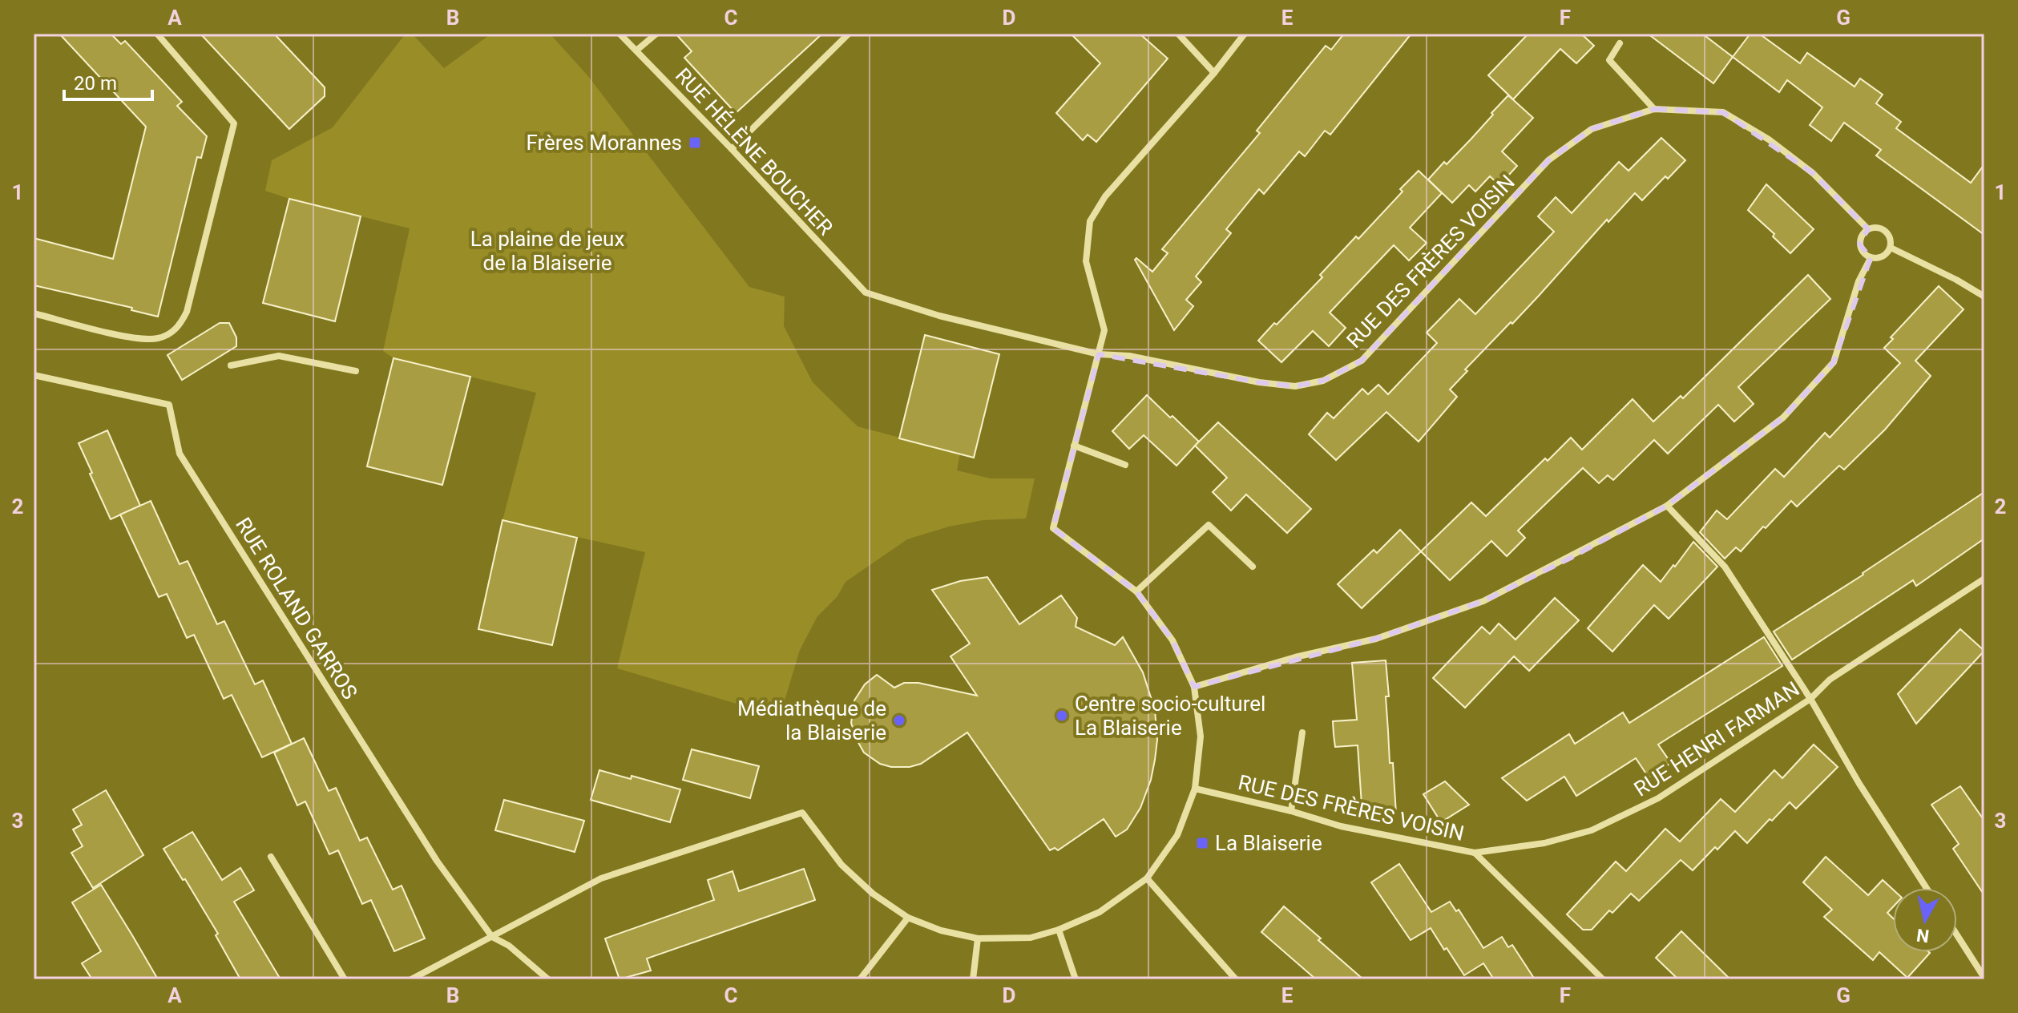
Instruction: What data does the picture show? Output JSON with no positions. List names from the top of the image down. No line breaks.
{"streets":{"street":["RUE HÉLÈNE BOUCHER","RUE DES FRÈRES VOISIN","RUE ROLAND GARROS","RUE HENRI FARMAN"]},"crossings":[["RUE HÉLÈNE BOUCHER","RUE DES FRÈRES VOISIN"],["RUE DES FRÈRES VOISIN","RUE HENRI FARMAN"]],"parks":["La plaine de jeux de la Blaiserie"],"places":{"transit":["Frères Morannes","La Blaiserie"],"other":["Centre socio-culturel La Blaiserie","Médiathèque de la Blaiserie"]},"scale_bar":"20 m","north":"bottom","grid":{"columns":["A","B","C","D","E","F","G"],"rows":["1","2","3"]}}
